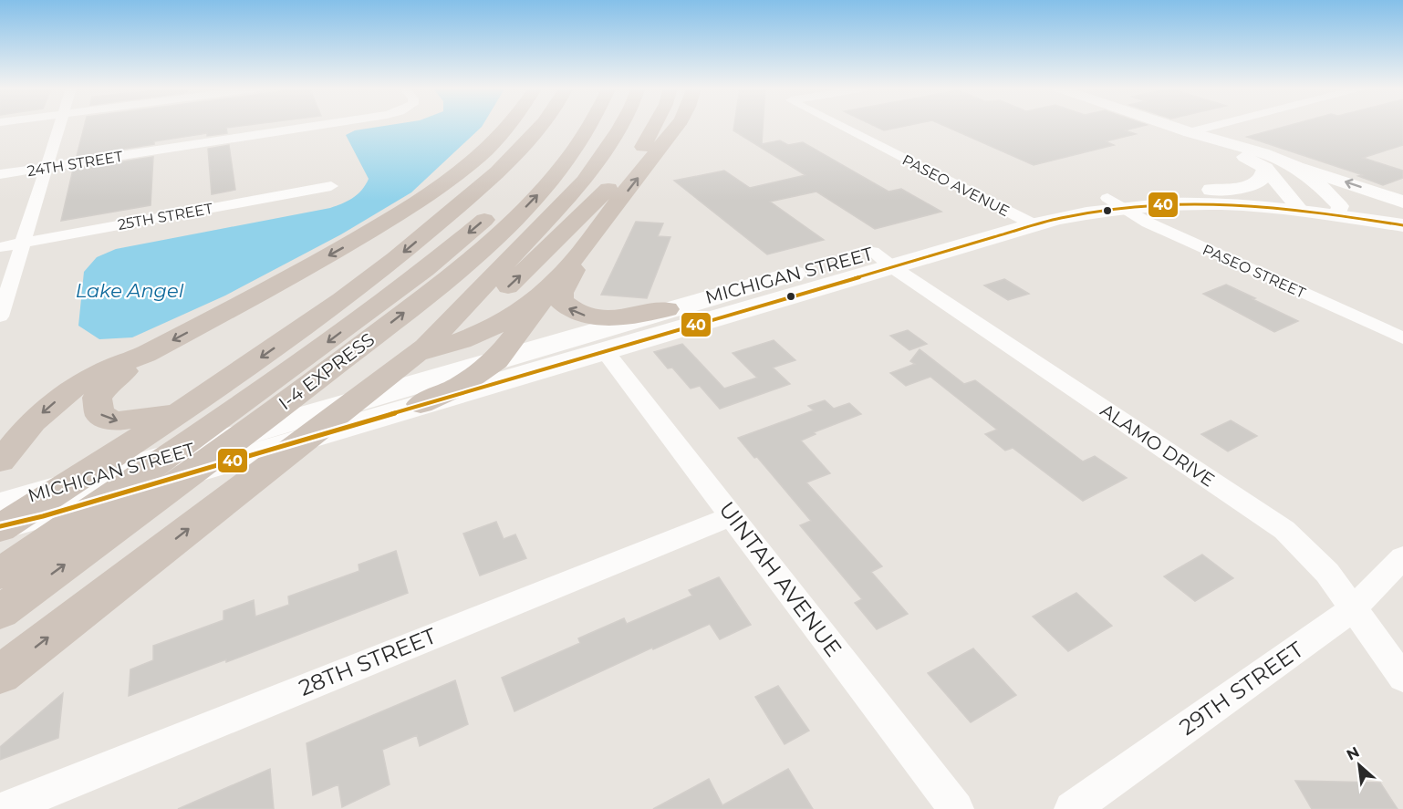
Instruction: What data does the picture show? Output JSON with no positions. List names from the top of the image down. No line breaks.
{"streets":{"highway":["I-4 EXPRESS"],"main road":["MICHIGAN STREET"],"street":["24TH STREET","PASEO AVENUE","25TH STREET","PASEO STREET","ALAMO DRIVE","UINTAH AVENUE","28TH STREET","29TH STREET"]},"crossings":[["PASEO AVENUE","MICHIGAN STREET"],["PASEO STREET","MICHIGAN STREET"],["MICHIGAN STREET","I-4 EXPRESS"],["MICHIGAN STREET","ALAMO DRIVE"],["MICHIGAN STREET","UINTAH AVENUE"],["ALAMO DRIVE","29TH STREET"],["UINTAH AVENUE","28TH STREET"]],"water":["Lake Angel"],"lines":["transit line 40"],"north":"top left"}
